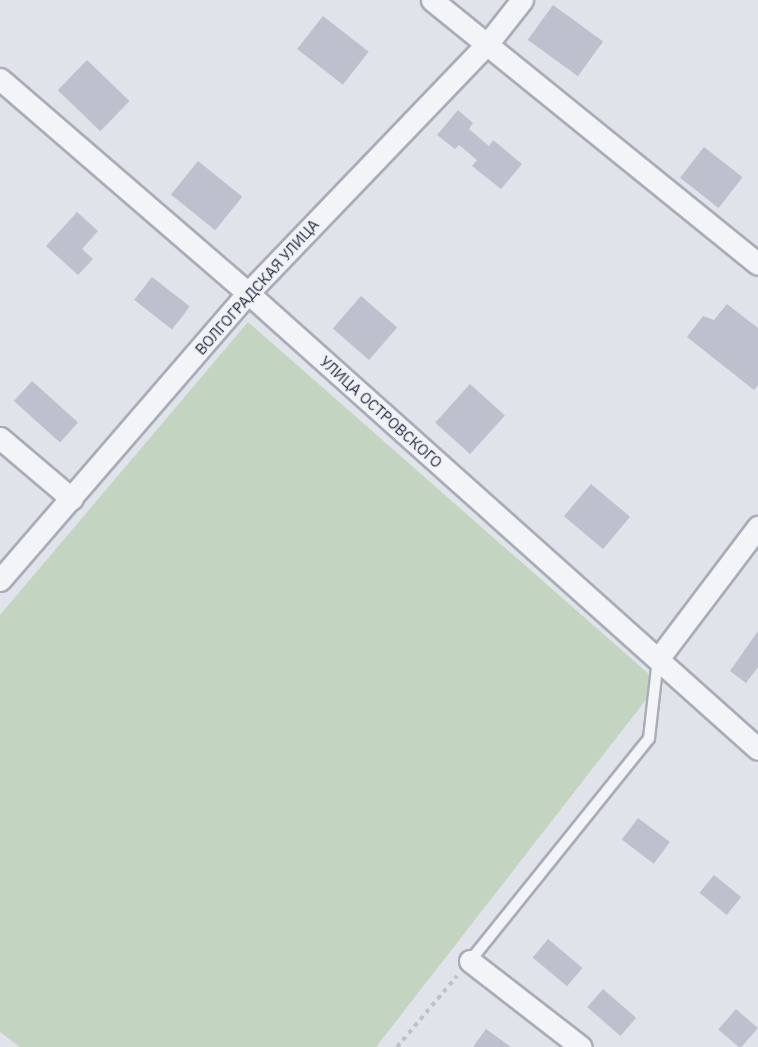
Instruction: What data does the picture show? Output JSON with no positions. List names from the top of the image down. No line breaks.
{"streets":{"street":["ВОЛГОГРАДСКАЯ УЛИЦА","УЛИЦА ОСТРОВСКОГО"]},"crossings":[["ВОЛГОГРАДСКАЯ УЛИЦА","УЛИЦА ОСТРОВСКОГО"]]}
